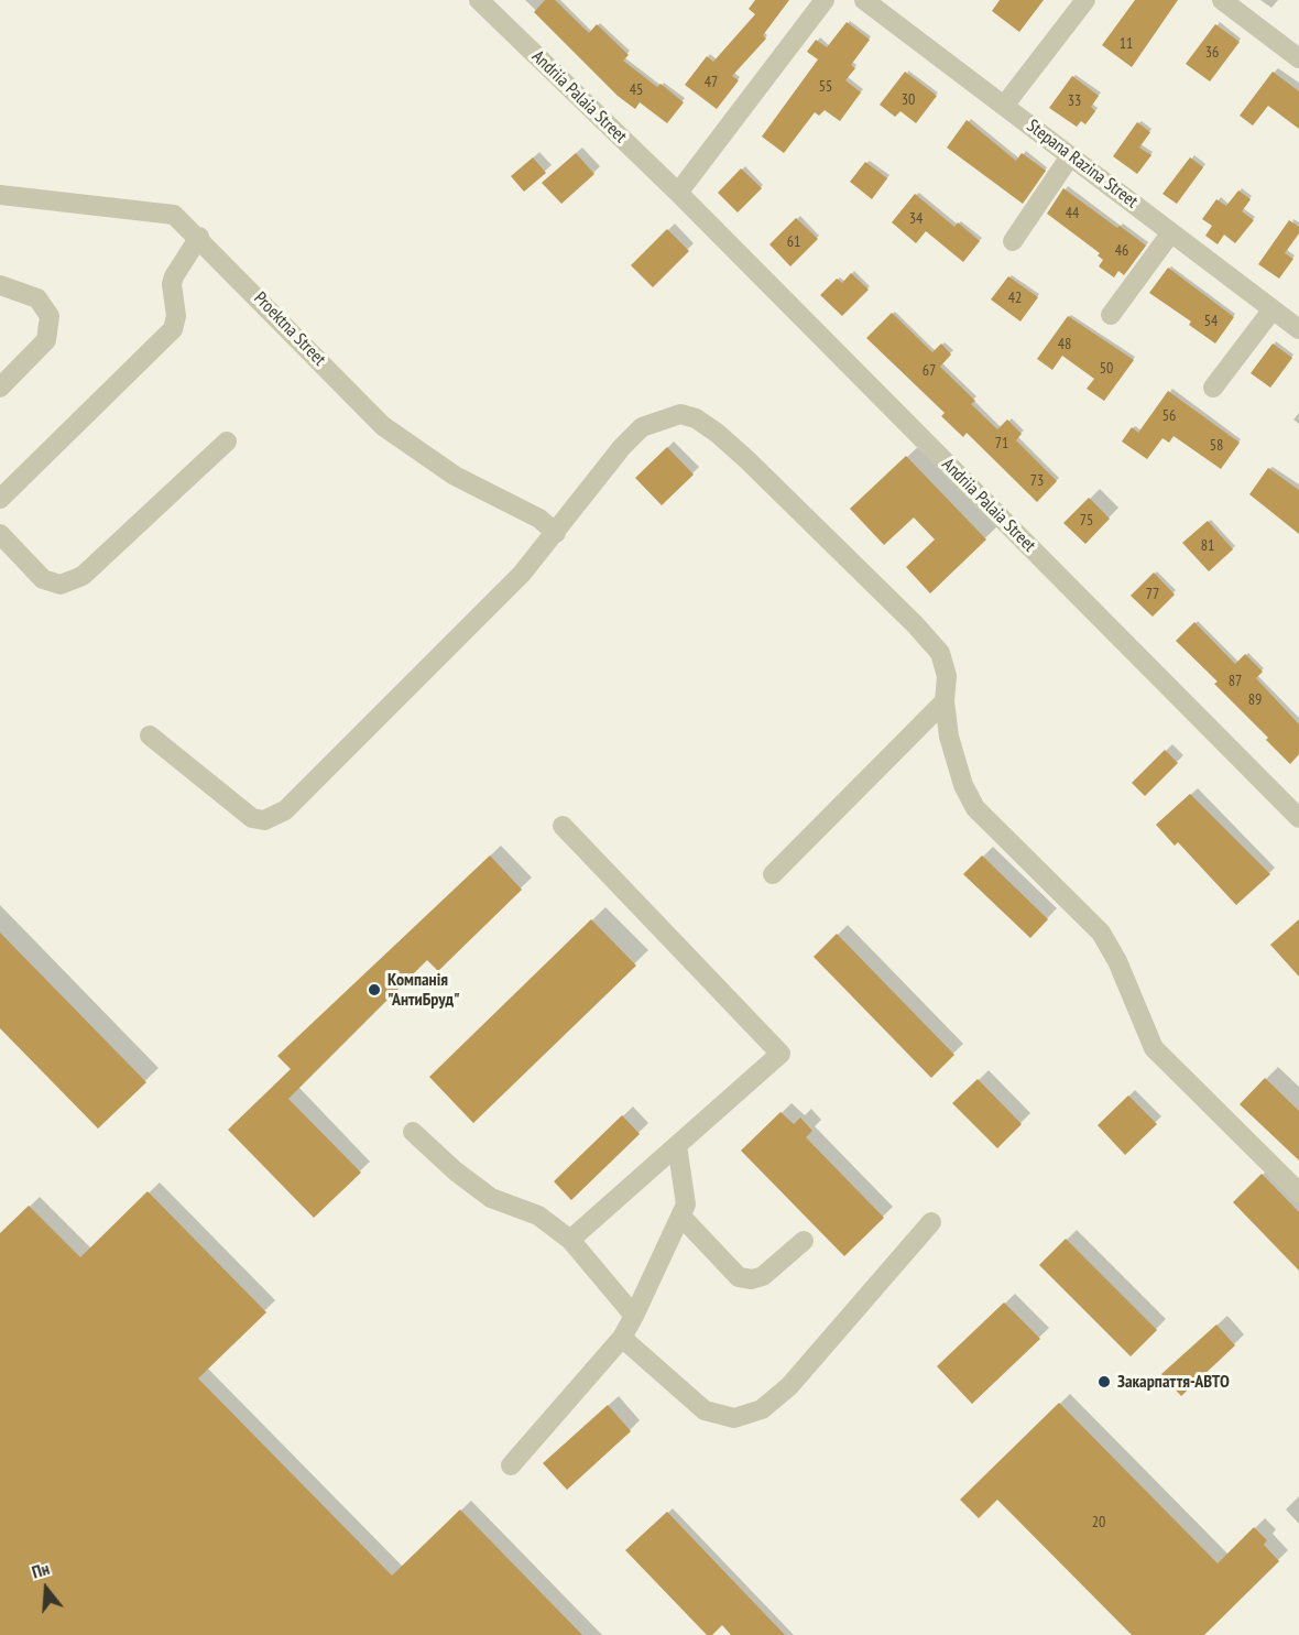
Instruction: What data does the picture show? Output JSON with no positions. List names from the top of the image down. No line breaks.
{"streets":{"street":["Andriia Palaia Street","Stepana Razina Street","Proektna Street"]},"places":["Компанія \"АнтиБруд\"","Закарпаття-АВТО"],"house_numbers":["11","36","47","55","45","30","33","44","34","61","46","42","54","48","50","67","56","71","58","73","75","81","77","87","89","20"],"north":"top"}
